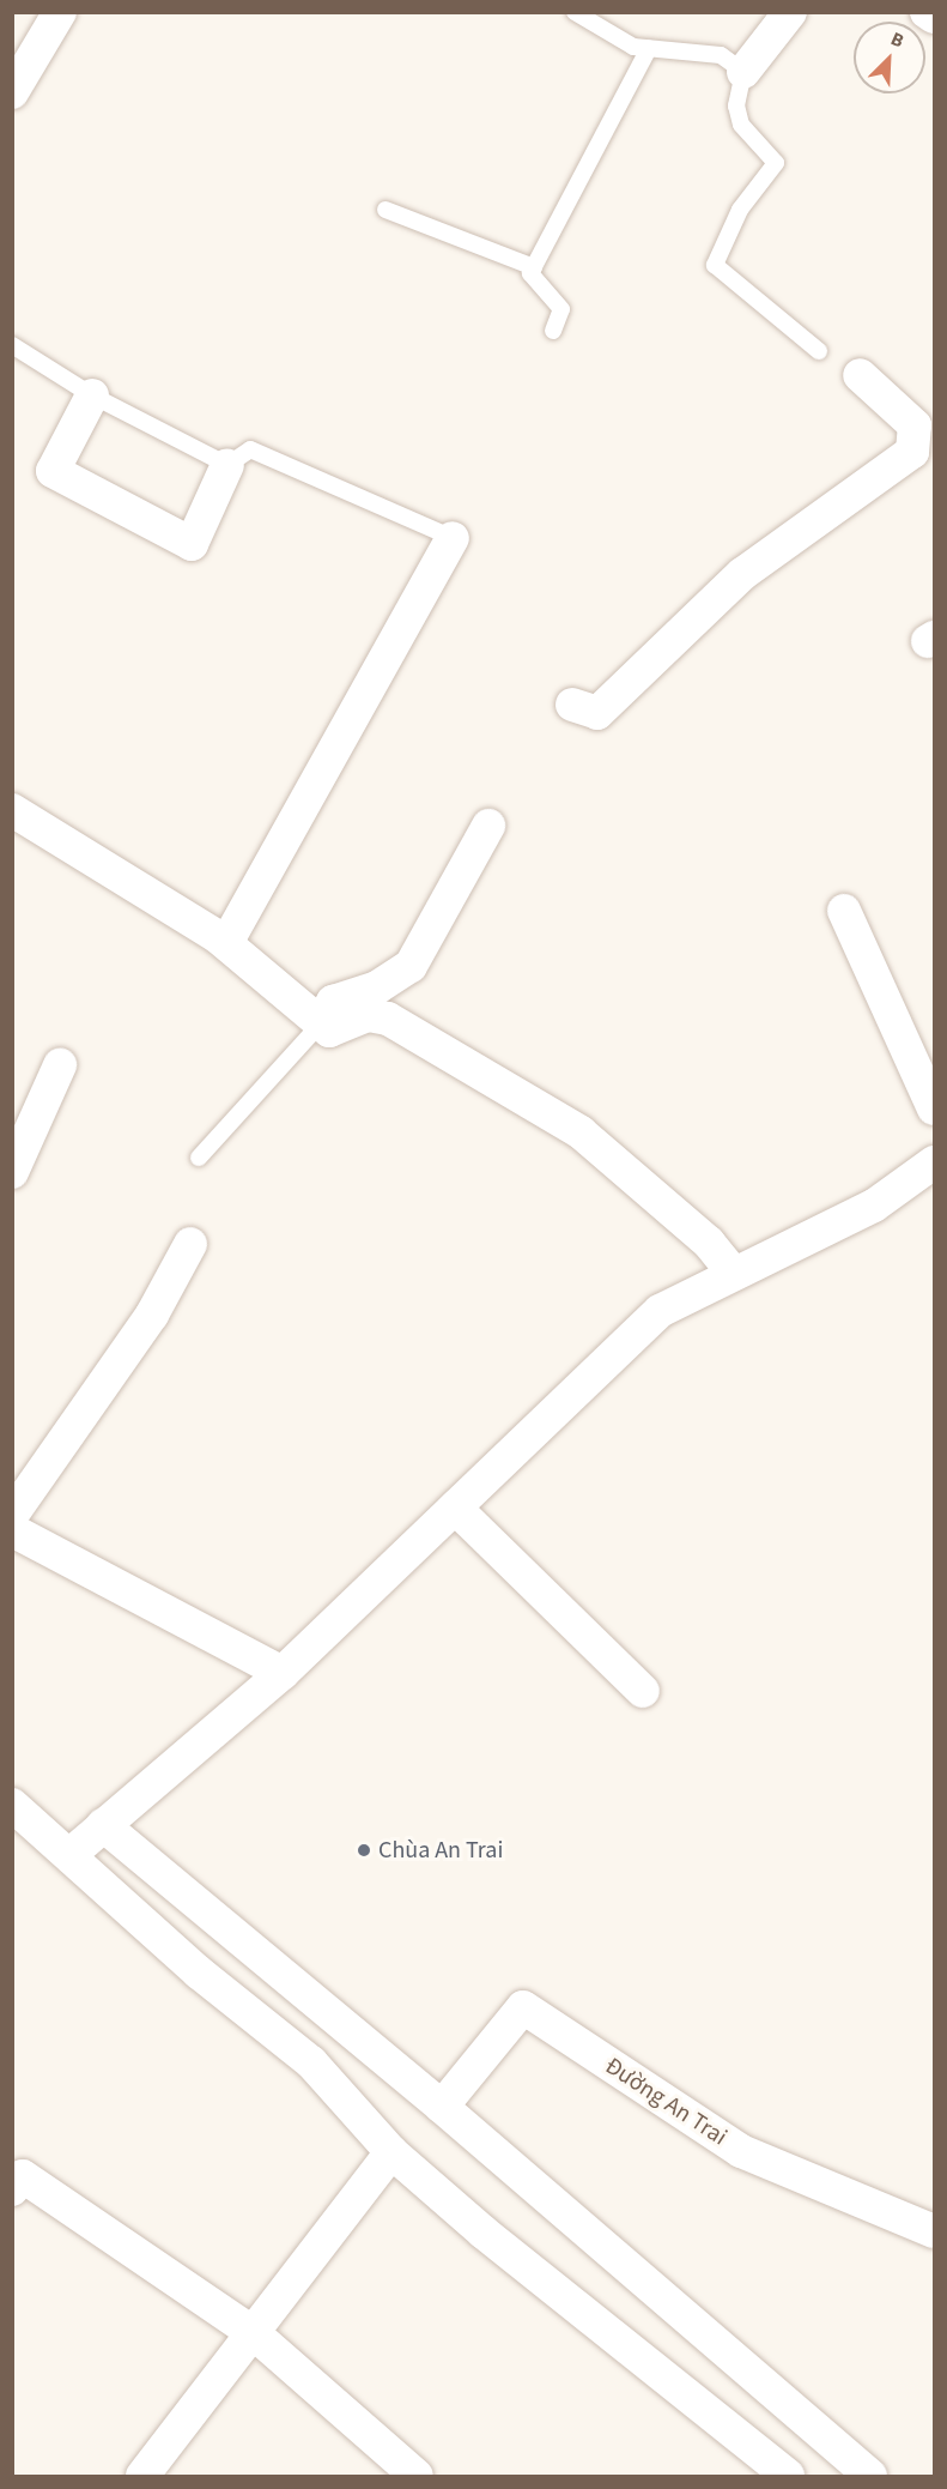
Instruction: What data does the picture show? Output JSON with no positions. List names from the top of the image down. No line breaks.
{"streets":{"street":["Đường An Trai"]},"places":["Chùa An Trai"],"north":"top right"}
